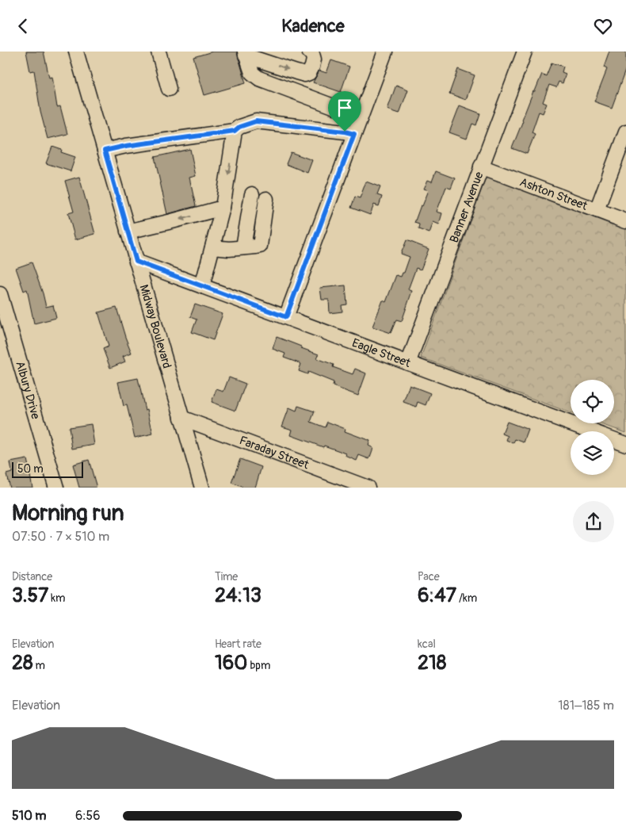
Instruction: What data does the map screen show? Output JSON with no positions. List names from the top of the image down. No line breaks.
{"streets":{"street":["Ashton Street","Banner Avenue","Midway Boulevard","Eagle Street","Albury Drive","Faraday Street"]},"crossings":[["Ashton Street","Banner Avenue"],["Banner Avenue","Eagle Street"],["Midway Boulevard","Eagle Street"],["Midway Boulevard","Faraday Street"]],"scale_bar":"50 m","page":{"header":"Kadence","scale":"50 m","heading":["Morning run","07:50 · 7 × 510 m"],"stats":[["Distance","3.57 km"],["Time","24:13"],["Pace","6:47 /km"],["Elevation","28 m"],["Heart rate","160 bpm"],["kcal","218"]],"chart":["Elevation","181–185 m"],"list":[{"name":"510 m","note":"6:56"}]}}
